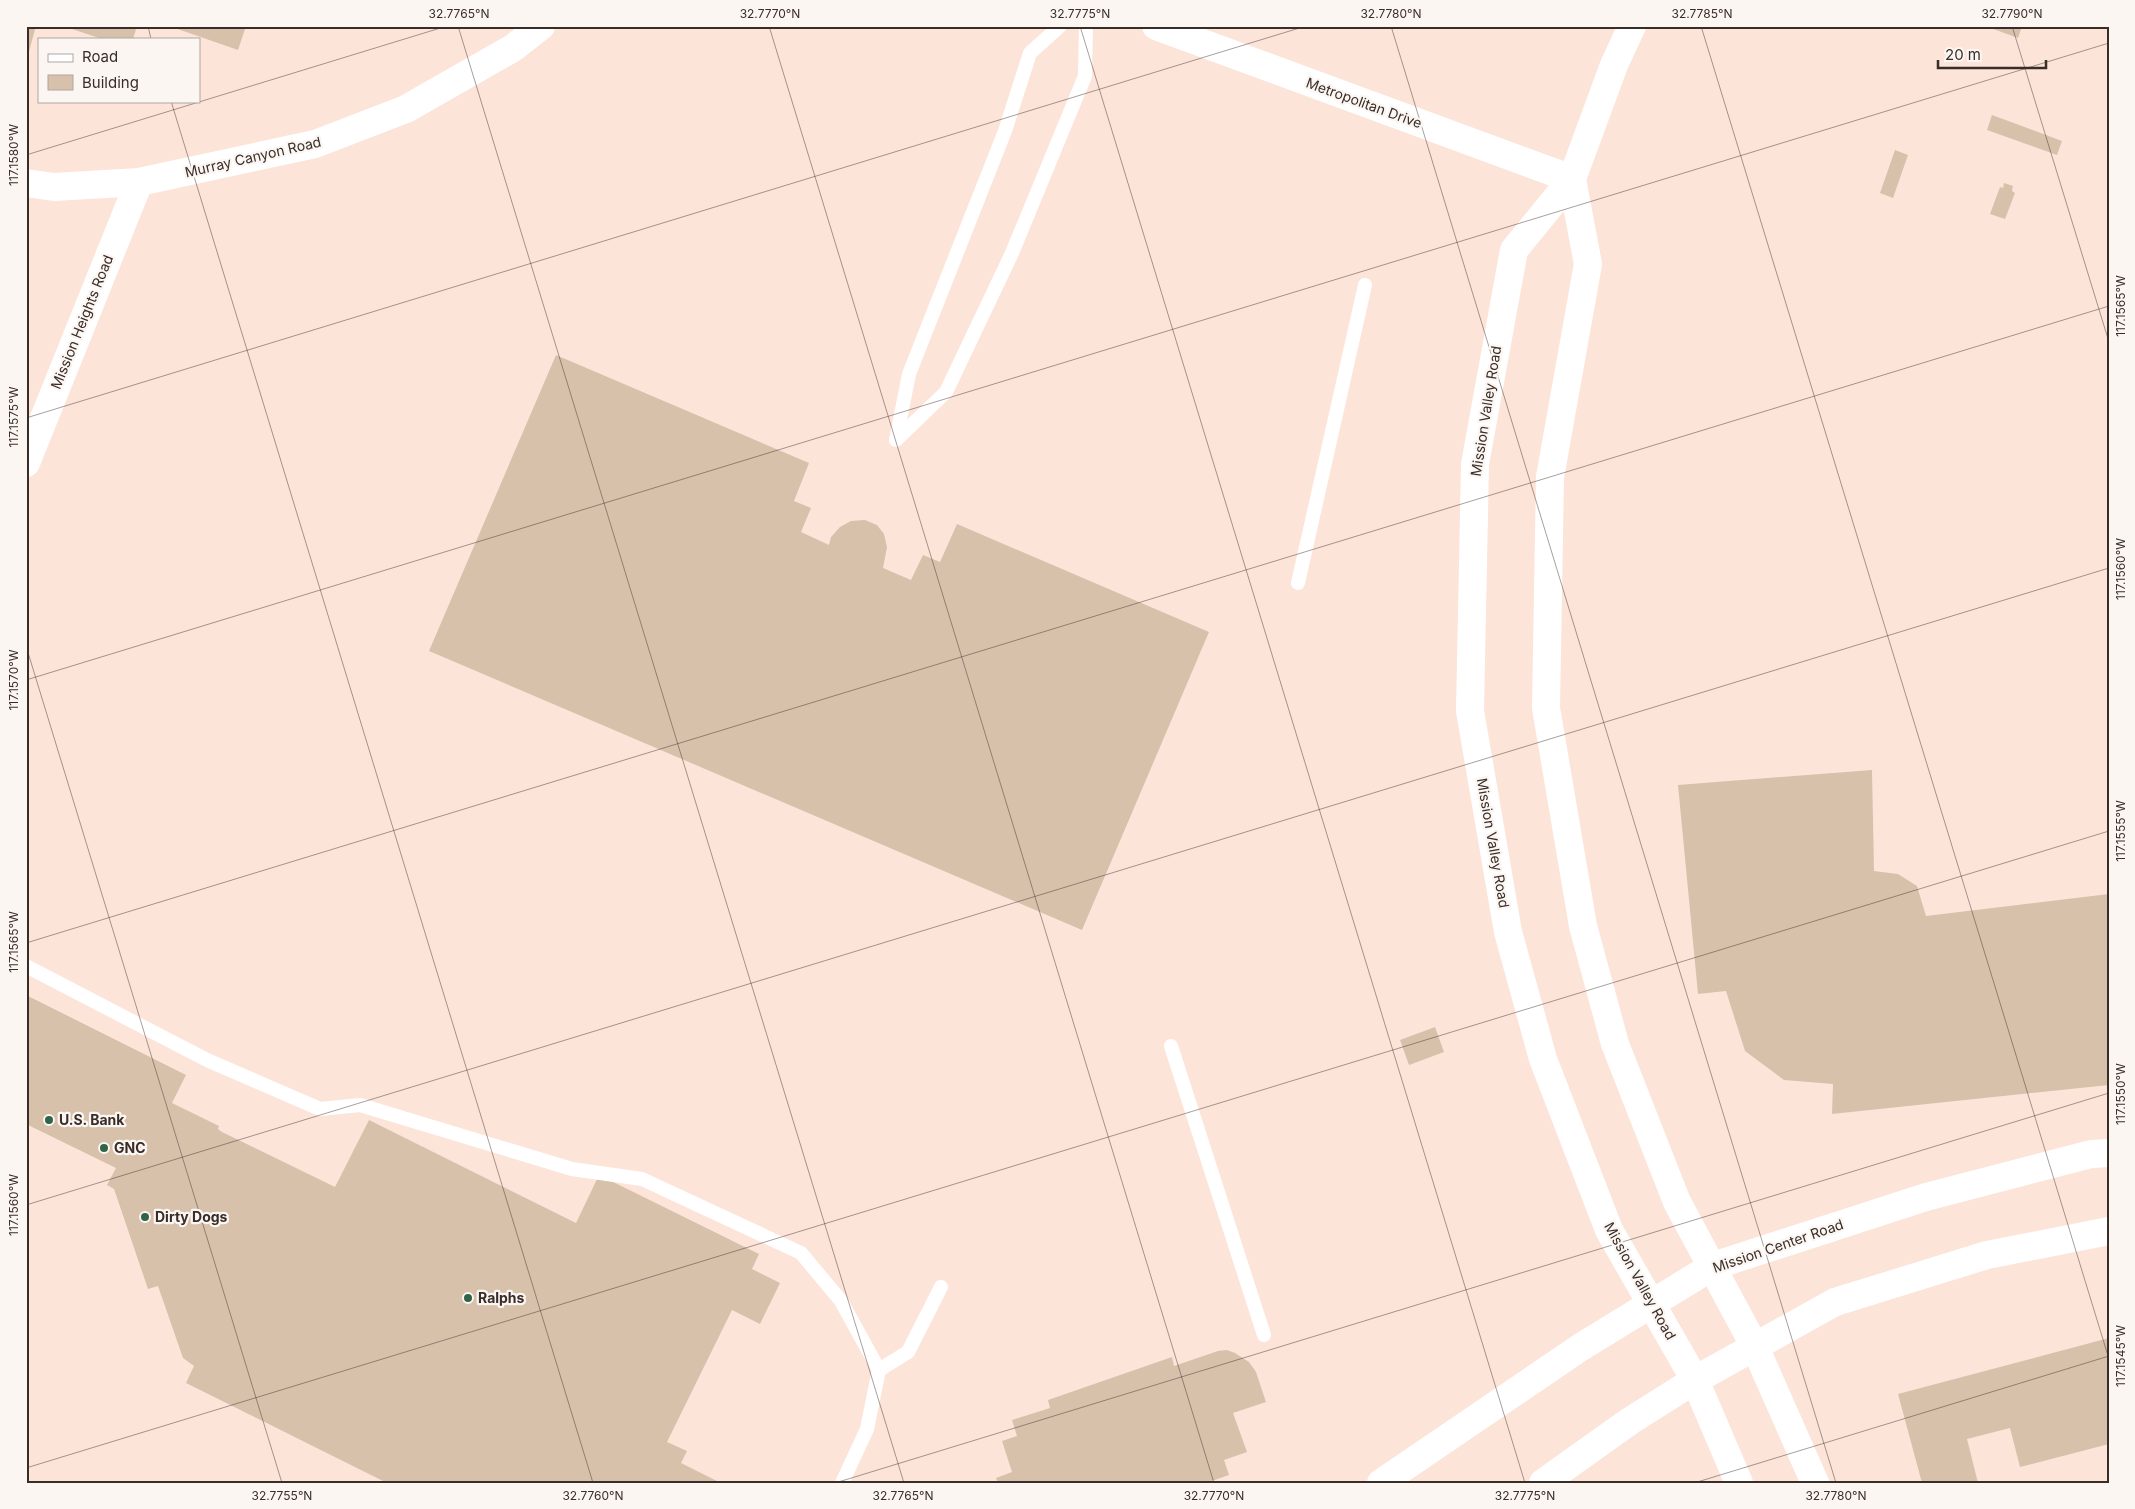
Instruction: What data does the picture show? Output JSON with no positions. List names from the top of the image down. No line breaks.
{"streets":{"main road":["Metropolitan Drive","Murray Canyon Road","Mission Heights Road","Mission Valley Road","Mission Center Road"]},"crossings":[["Metropolitan Drive","Mission Valley Road"],["Murray Canyon Road","Mission Heights Road"],["Mission Valley Road","Mission Center Road"]],"places":["U.S. Bank","GNC","Dirty Dogs","Ralphs"],"legend":["Road","Building"],"scale_bar":"20 m","coordinates":["32.7765°N","32.7770°N","32.7775°N","32.7780°N","32.7785°N","32.7790°N","117.1580°W","117.1565°W","117.1575°W","117.1560°W","117.1570°W","117.1555°W","117.1550°W","117.1545°W","32.7755°N","32.7760°N"]}
